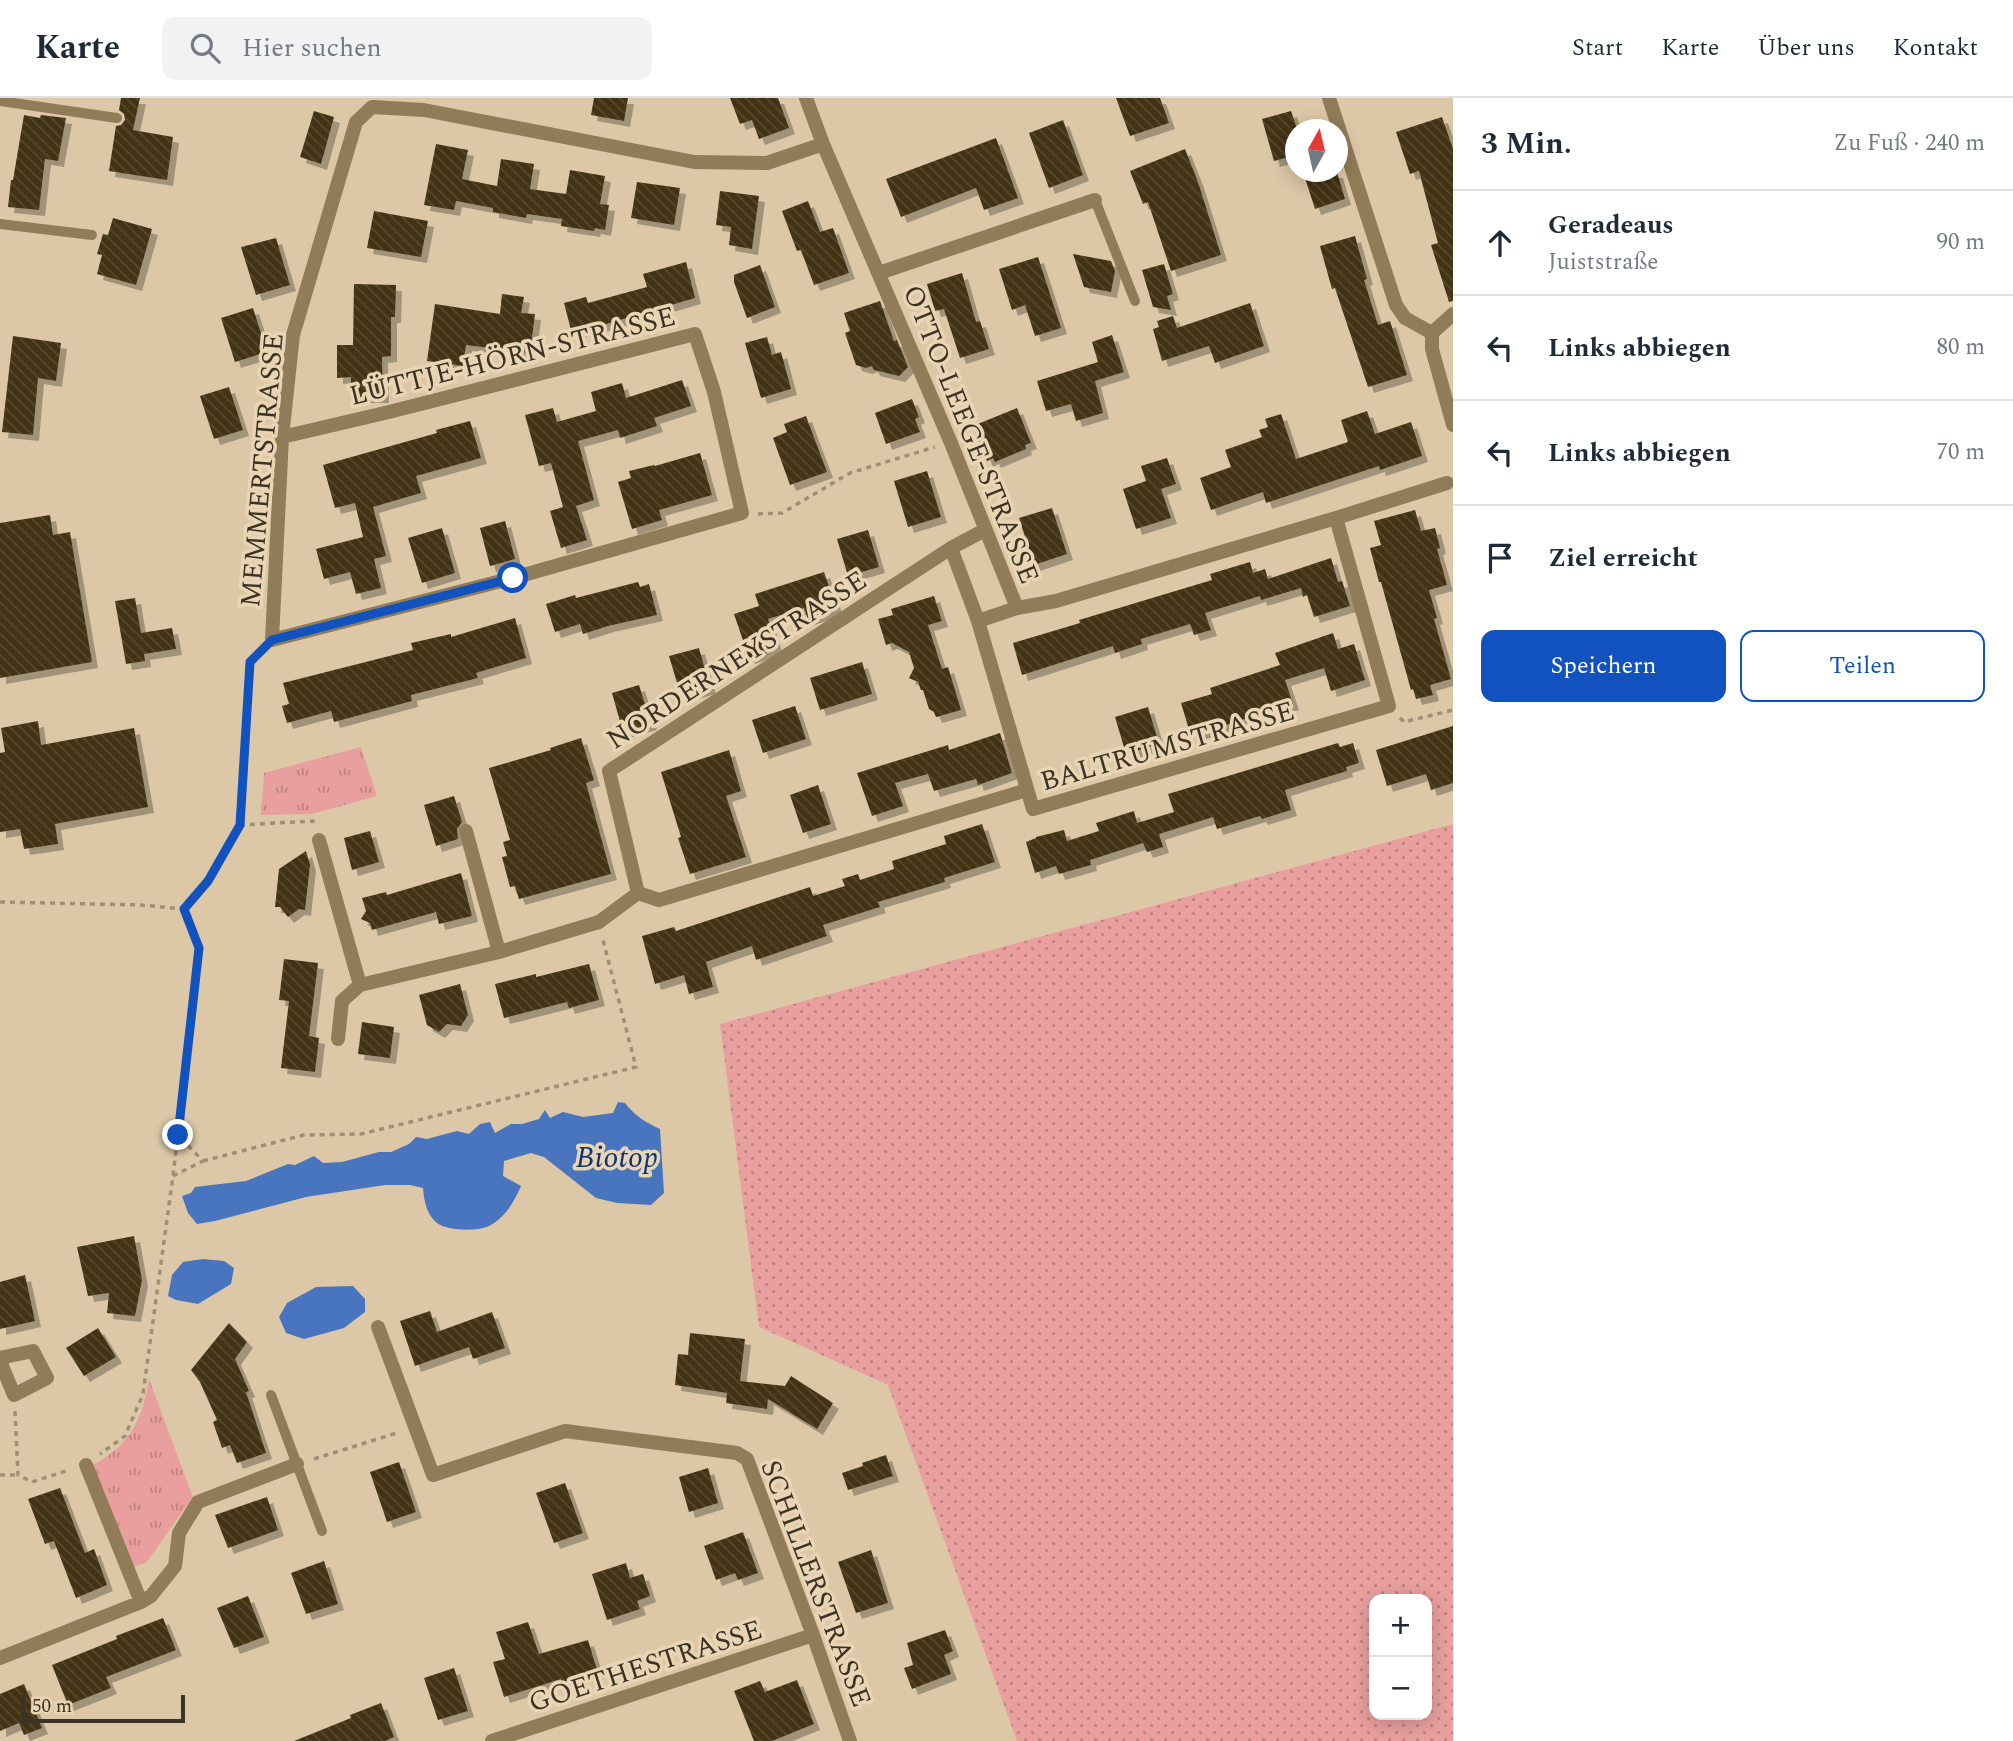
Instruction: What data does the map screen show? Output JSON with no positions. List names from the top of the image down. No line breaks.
{"streets":{"street":["LÜTTJE-HÖRN-STRASSE","OTTO-LEEGE-STRASSE","MEMMERTSTRASSE","NORDERNEYSTRASSE","BALTRUMSTRASSE","SCHILLERSTRASSE","GOETHESTRASSE"]},"crossings":[["LÜTTJE-HÖRN-STRASSE","MEMMERTSTRASSE"],["OTTO-LEEGE-STRASSE","MEMMERTSTRASSE"],["OTTO-LEEGE-STRASSE","NORDERNEYSTRASSE"],["NORDERNEYSTRASSE","BALTRUMSTRASSE"],["SCHILLERSTRASSE","GOETHESTRASSE"]],"water":["Biotop"],"scale_bar":"50 m","north":"top","page":{"header":"Karte","search":"Hier suchen","nav":["Start","Karte","Über uns","Kontakt"],"heading":["3 Min.","Zu Fuß · 240 m"],"list":[["Geradeaus","Juiststraße","90 m"],["Links abbiegen","80 m"],["Links abbiegen","70 m"],"Ziel erreicht"],"buttons":["Speichern","Teilen"],"map_buttons":["+","−"],"scale":"50 m"}}
